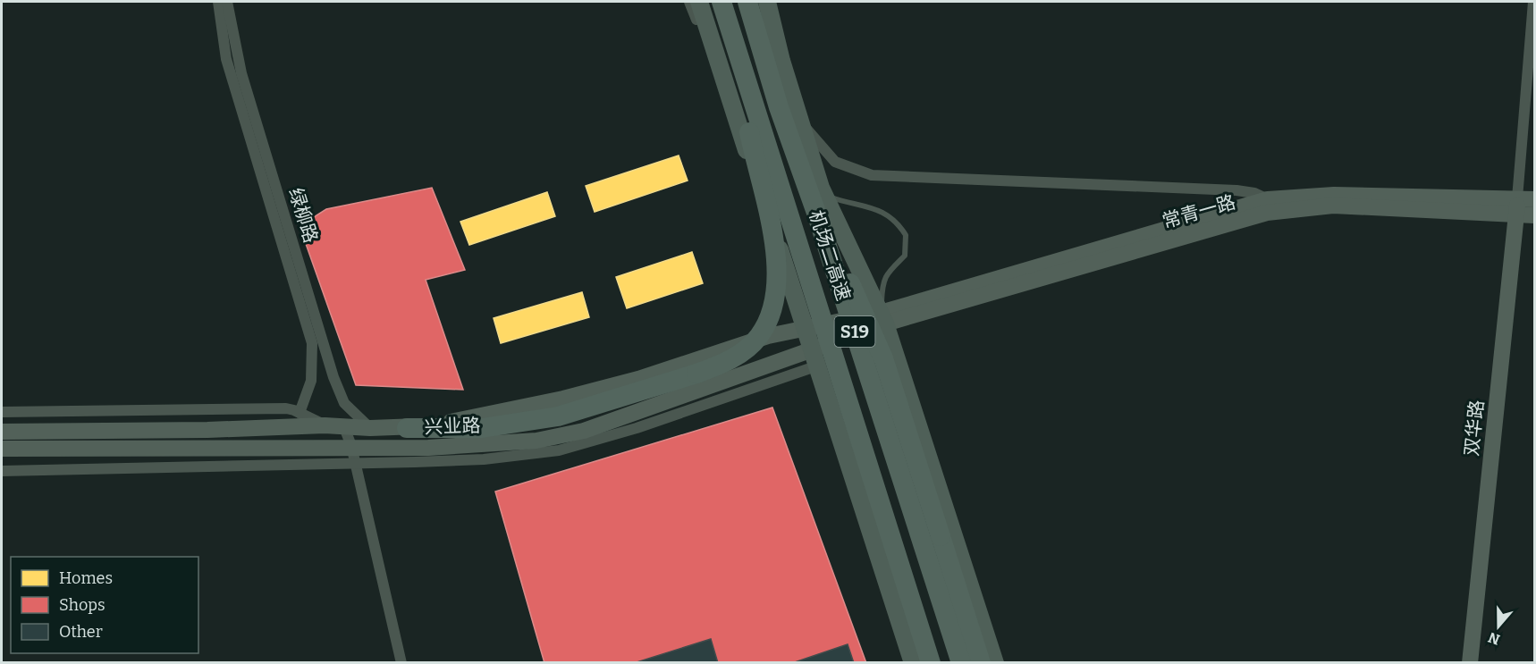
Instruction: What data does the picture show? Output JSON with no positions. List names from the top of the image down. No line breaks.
{"streets":{"highway":["机场二高速","S19"],"main road":["常青一路","兴业路","双华路"],"street":["绿柳路"]},"crossings":[["常青一路","兴业路"],["常青一路","双华路"],["绿柳路","兴业路"]],"legend":["Homes","Shops","Other"],"north":"bottom"}
